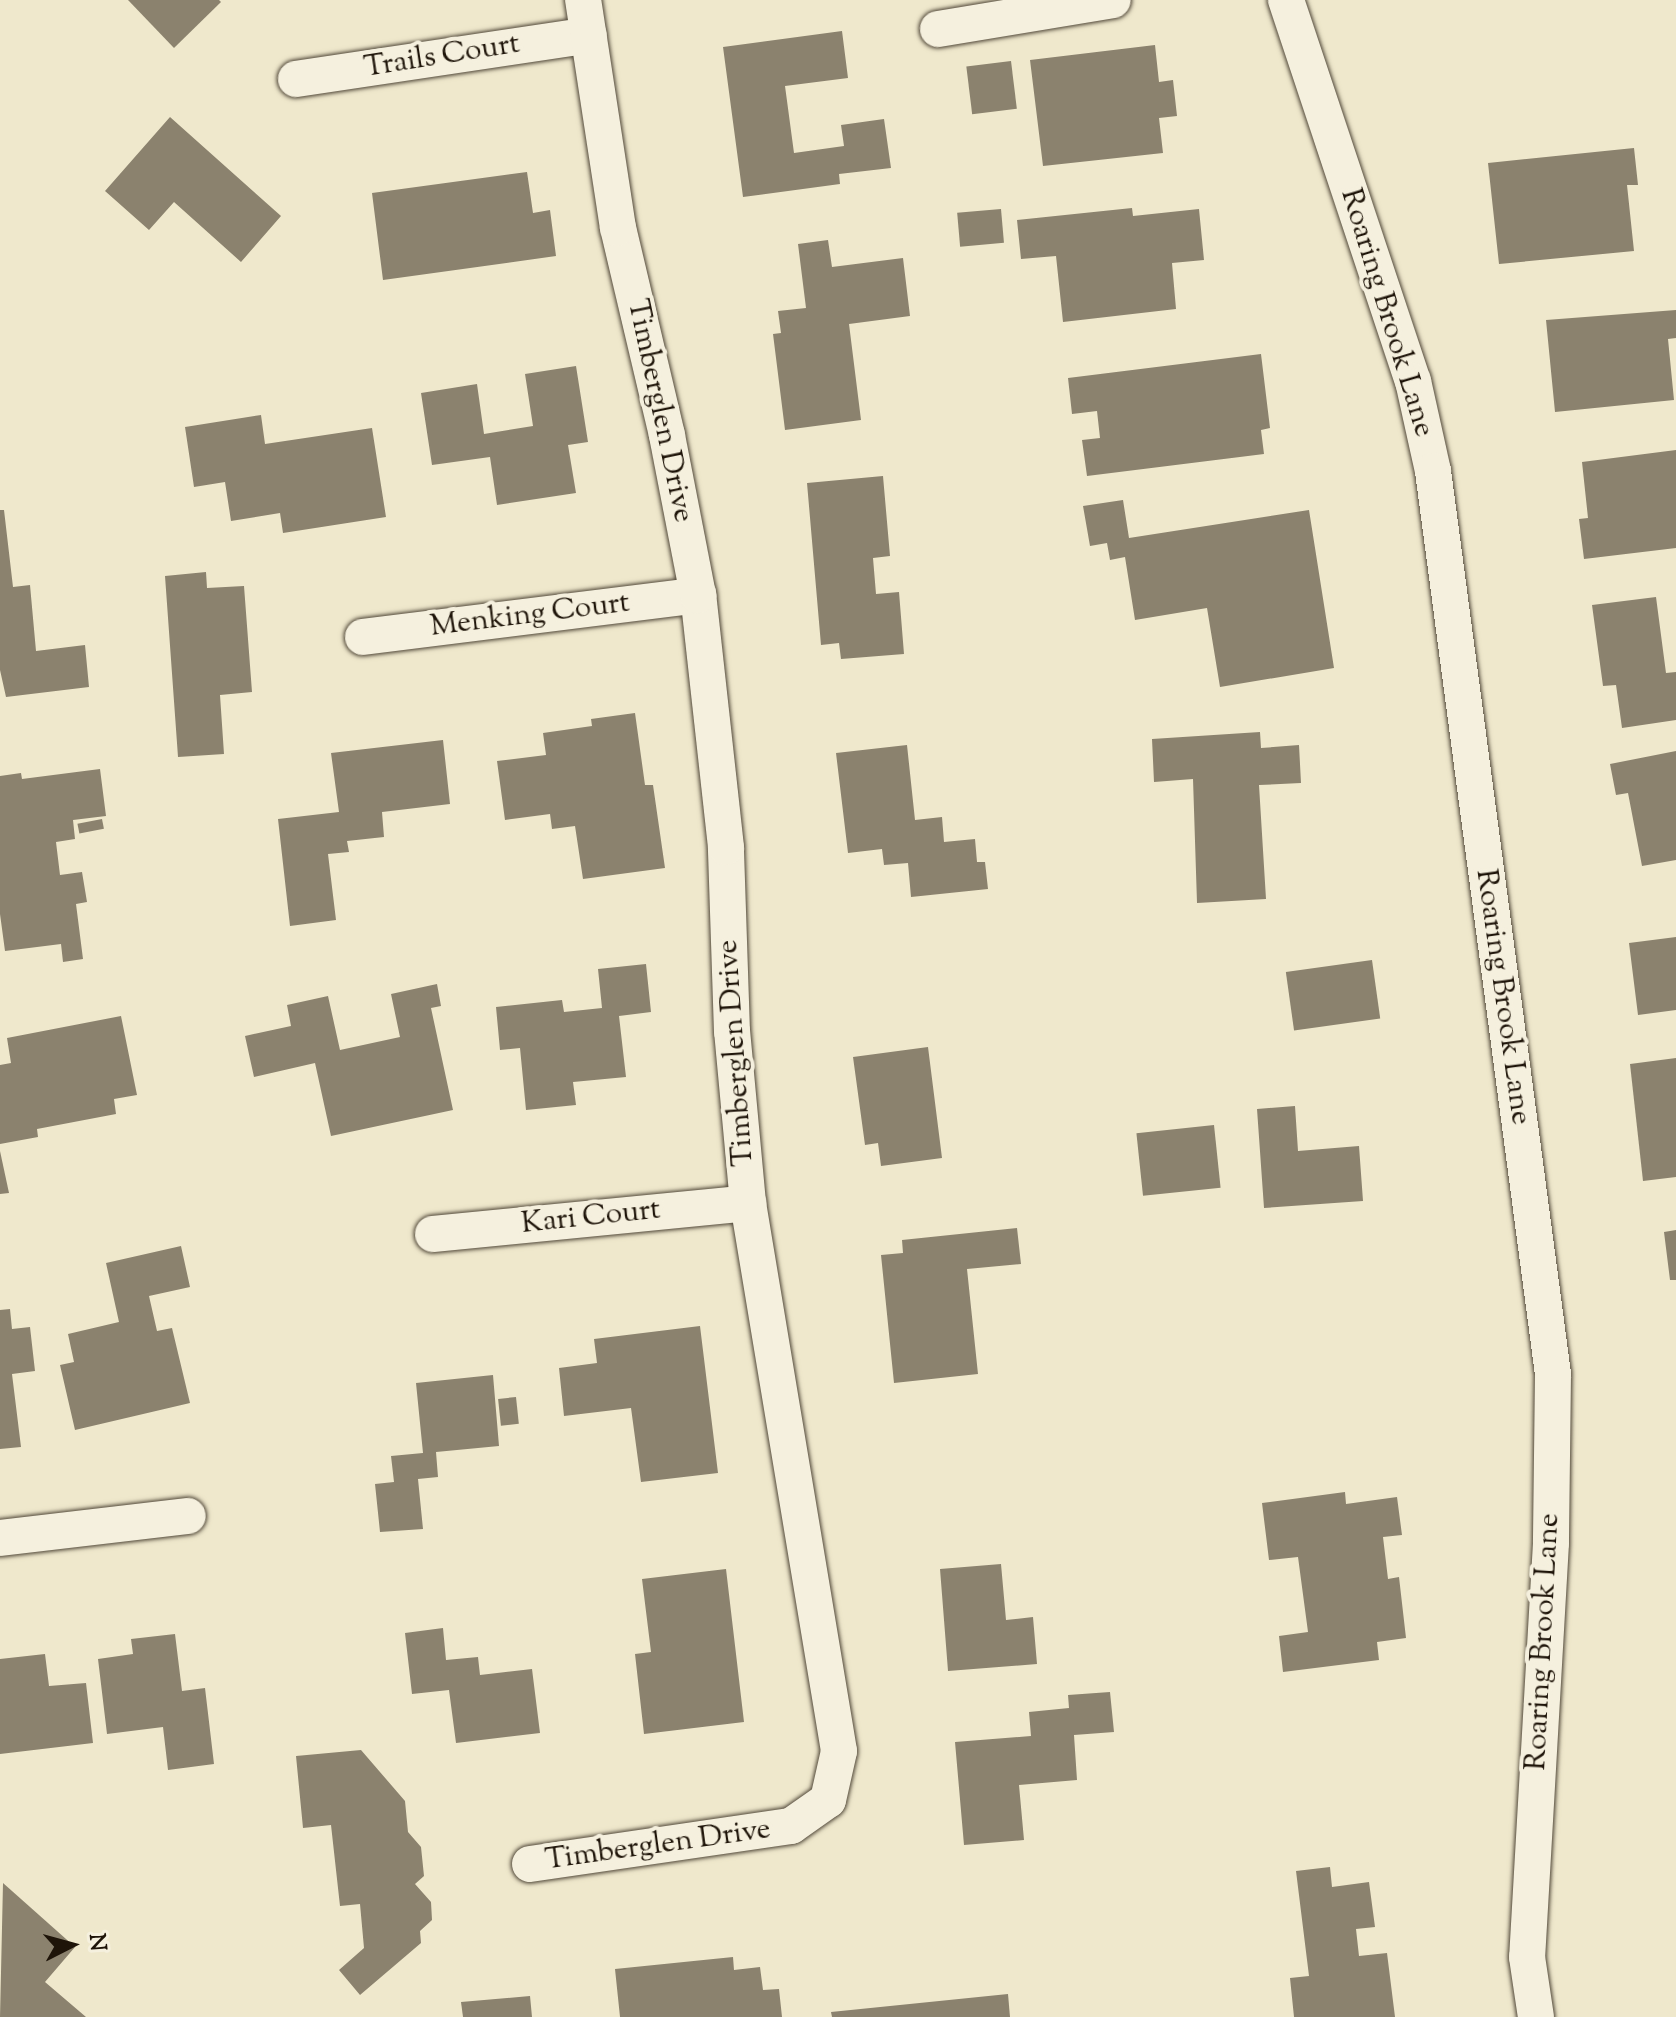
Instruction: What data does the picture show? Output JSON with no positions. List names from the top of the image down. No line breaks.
{"streets":{"street":["Trails Court","Roaring Brook Lane","Timberglen Drive","Menking Court","Kari Court"]},"crossings":[["Trails Court","Timberglen Drive"],["Timberglen Drive","Menking Court"],["Timberglen Drive","Kari Court"]],"north":"right"}
